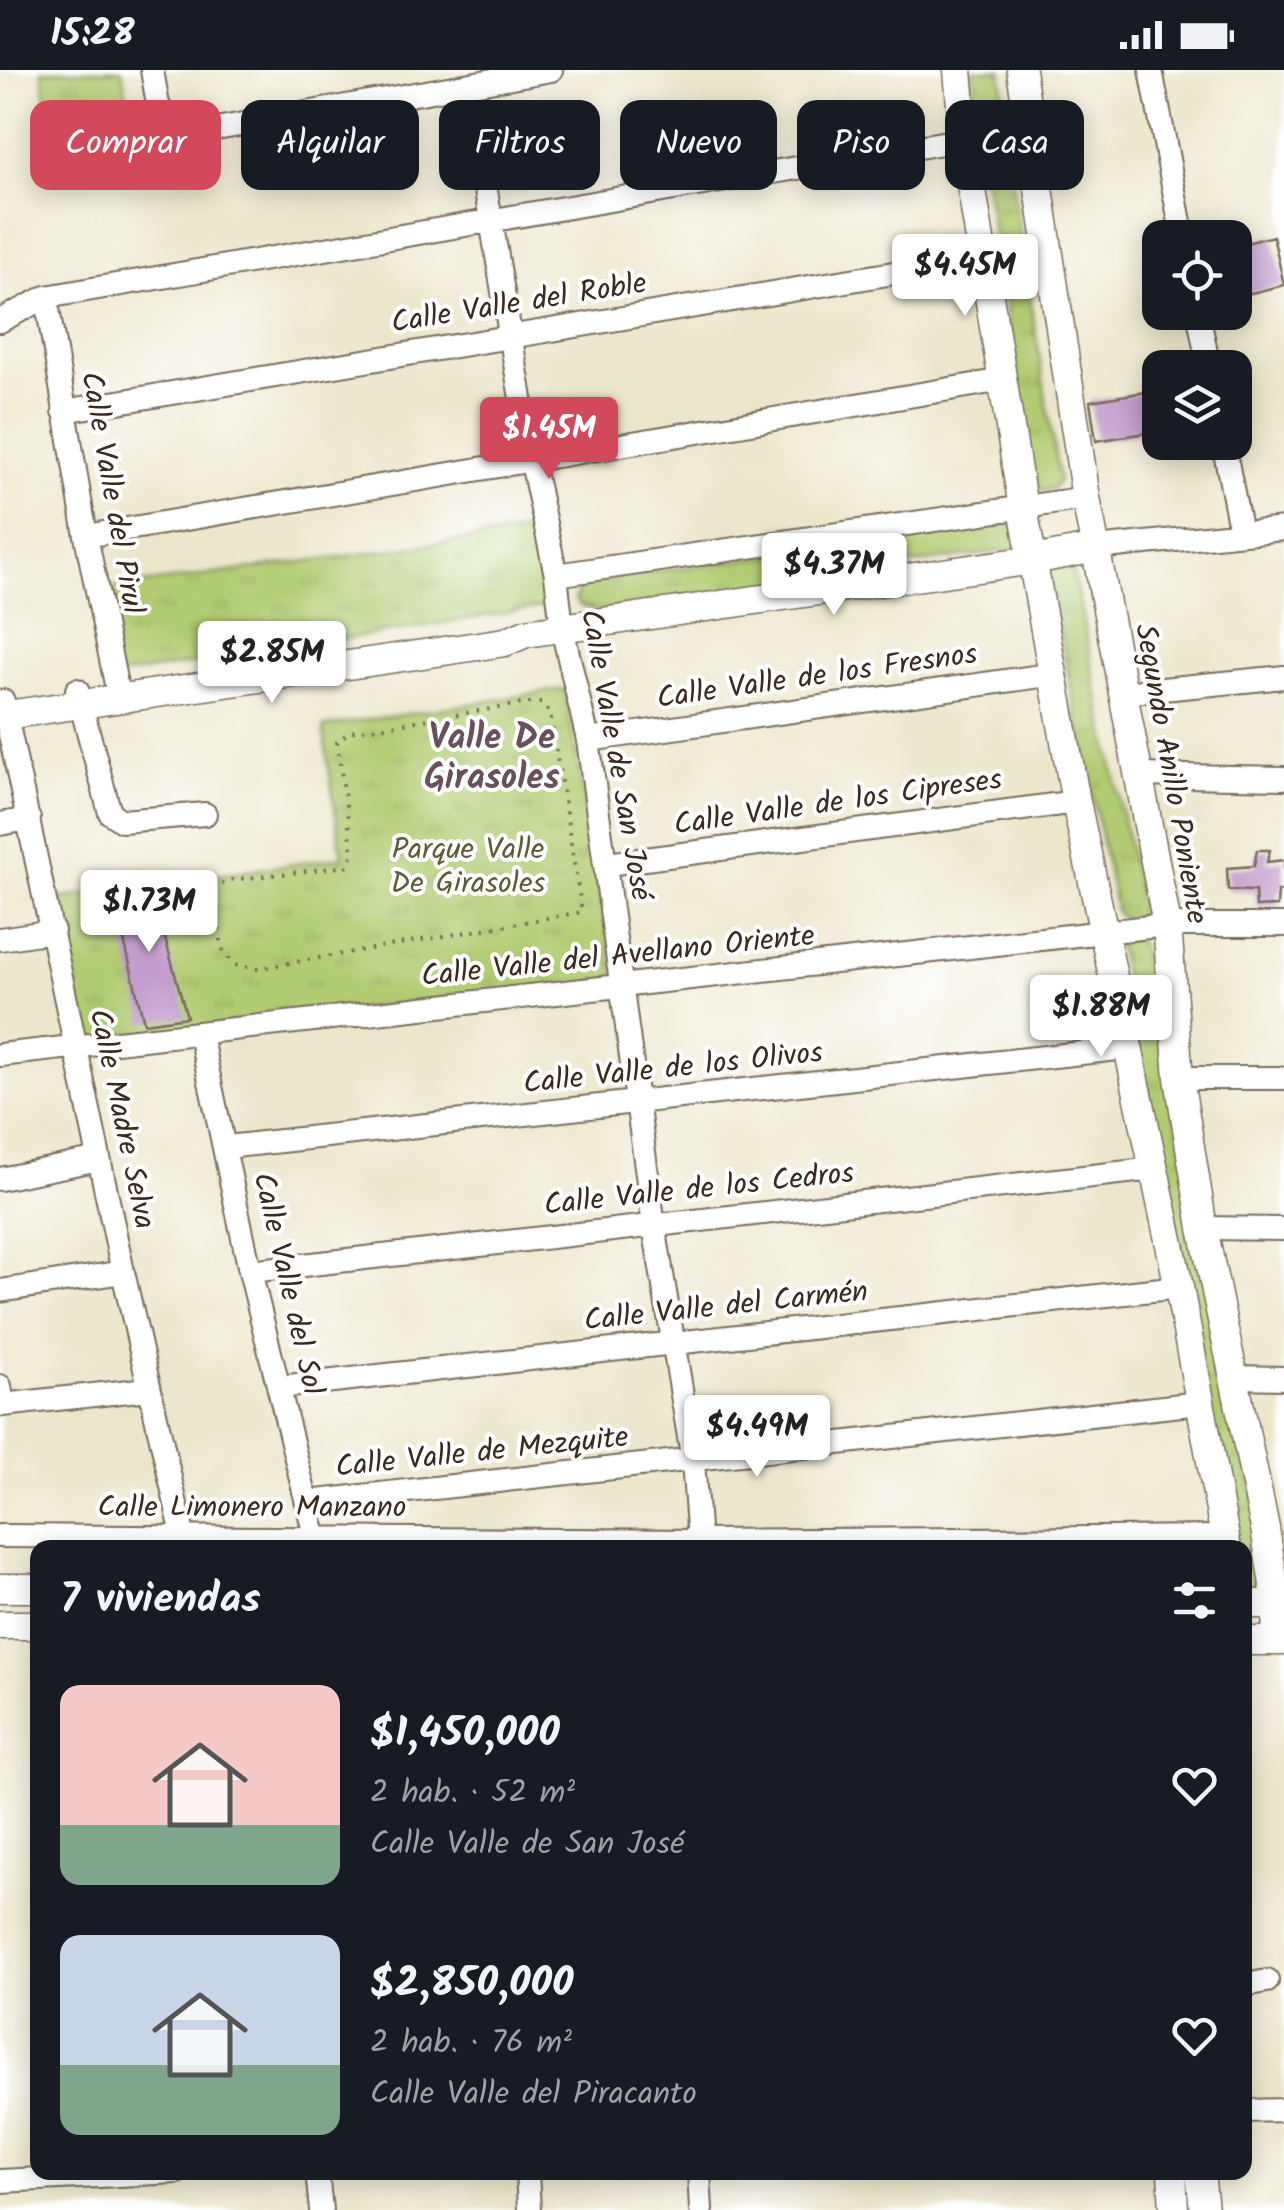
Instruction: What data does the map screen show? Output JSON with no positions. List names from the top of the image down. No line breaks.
{"streets":{"main road":["Segundo Anillo Poniente"],"street":["Calle Valle del Roble","Calle Valle del Pirul","Calle Valle de los Fresnos","Calle Valle de San José","Calle Valle de los Cipreses","Calle Valle del Avellano Oriente","Calle Valle de los Olivos","Calle Madre Selva","Calle Valle de los Cedros","Calle Valle del Sol","Calle Valle del Carmén","Calle Valle de Mezquite","Calle Limonero Manzano"]},"crossings":[["Calle Valle del Roble","Calle Valle del Pirul"],["Calle Valle del Roble","Calle Valle de San José"],["Calle Valle de los Fresnos","Calle Valle de San José"],["Calle Valle de San José","Calle Valle de los Cipreses"],["Calle Valle de San José","Calle Valle del Avellano Oriente"],["Calle Valle de San José","Calle Valle de los Olivos"],["Calle Valle de San José","Calle Valle de los Cedros"],["Calle Valle de San José","Calle Valle del Carmén"],["Calle Valle de San José","Calle Valle de Mezquite"],["Segundo Anillo Poniente","Calle Valle del Avellano Oriente"],["Calle Valle del Avellano Oriente","Calle Madre Selva"],["Calle Valle del Avellano Oriente","Calle Valle del Sol"],["Calle Valle de los Olivos","Calle Valle del Sol"],["Calle Valle de los Cedros","Calle Valle del Sol"],["Calle Valle del Sol","Calle Valle del Carmén"],["Calle Valle del Sol","Calle Valle de Mezquite"]],"districts":["Valle De Girasoles"],"parks":["Parque Valle De Girasoles"],"page":{"status":"15:28","chip":["Comprar","Alquilar","Filtros","Nuevo","Piso","Casa"],"price":["$4.45M","$1.45M","$4.37M","$2.85M","$1.73M","$1.88M","$4.49M"],"heading":"7 viviendas","list":[{"name":"$1,450,000","note":"2 hab. · 52 m² · Calle Valle de San José"},{"name":"$2,850,000","note":"2 hab. · 76 m² · Calle Valle del Piracanto"}]}}
